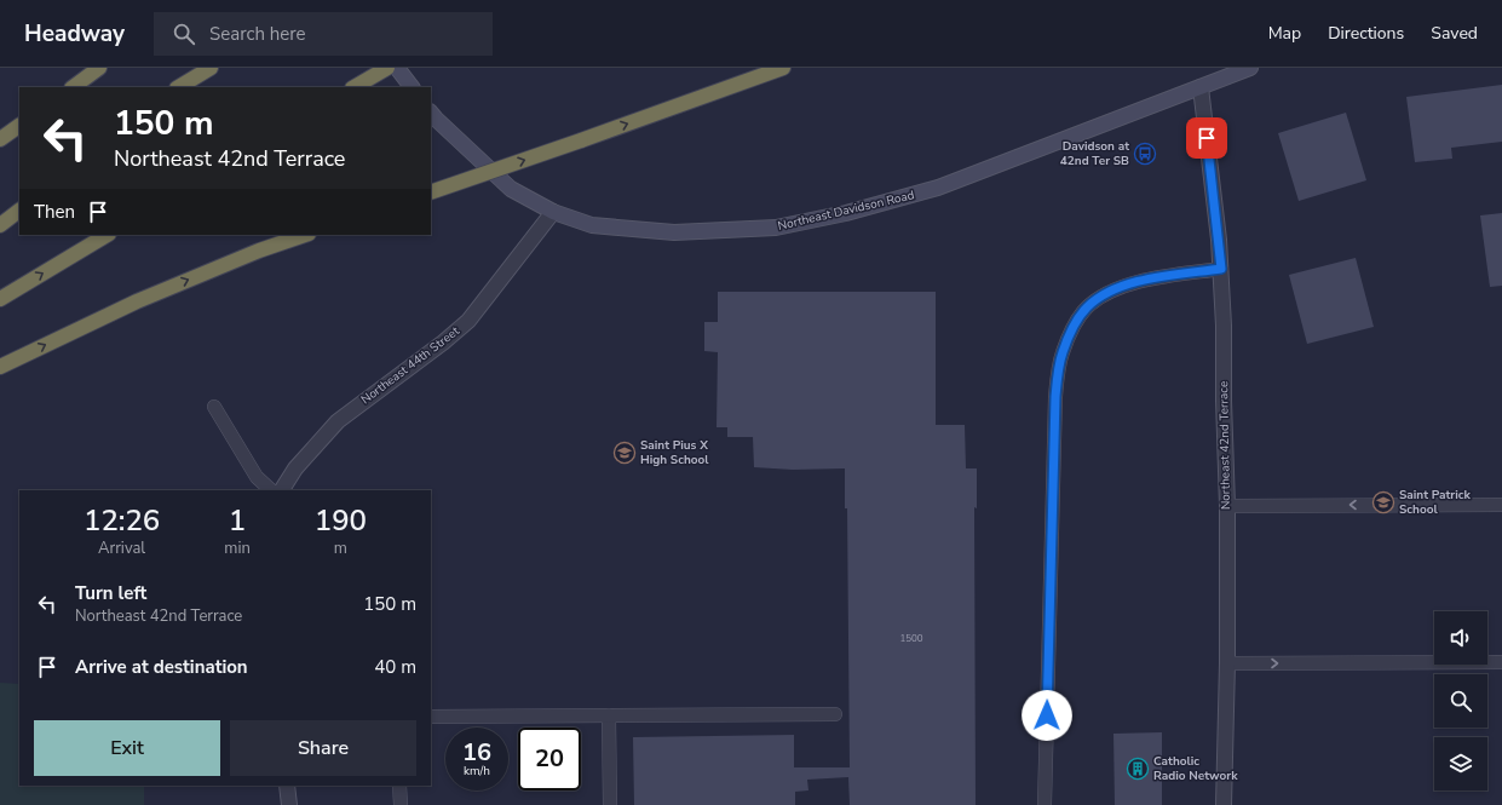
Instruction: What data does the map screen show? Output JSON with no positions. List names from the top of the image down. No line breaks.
{"streets":{"street":["Northeast Davidson Road","Northeast 44th Street","Northeast 42nd Terrace"]},"crossings":[["Northeast Davidson Road","Northeast 44th Street"],["Northeast Davidson Road","Northeast 42nd Terrace"]],"places":{"bus stop":["Davidson at 42nd Ter SB"],"school or university":["Saint Pius X High School","Saint Patrick School"],"building":["Catholic Radio Network"]},"house_numbers":["1500"],"page":{"header":"Headway","search":"Search here","nav":["Map","Directions","Saved"],"turn":["150 m","Northeast 42nd Terrace"],"then":"Then","eta":["12:26","Arrival","1","min","190","m"],"list":[{"name":"Turn left","note":"Northeast 42nd Terrace","value":"150 m"},{"name":"Arrive at destination","value":"40 m"}],"buttons":["Exit","Share"],"speed":"16 km/h","limit":"20"}}
